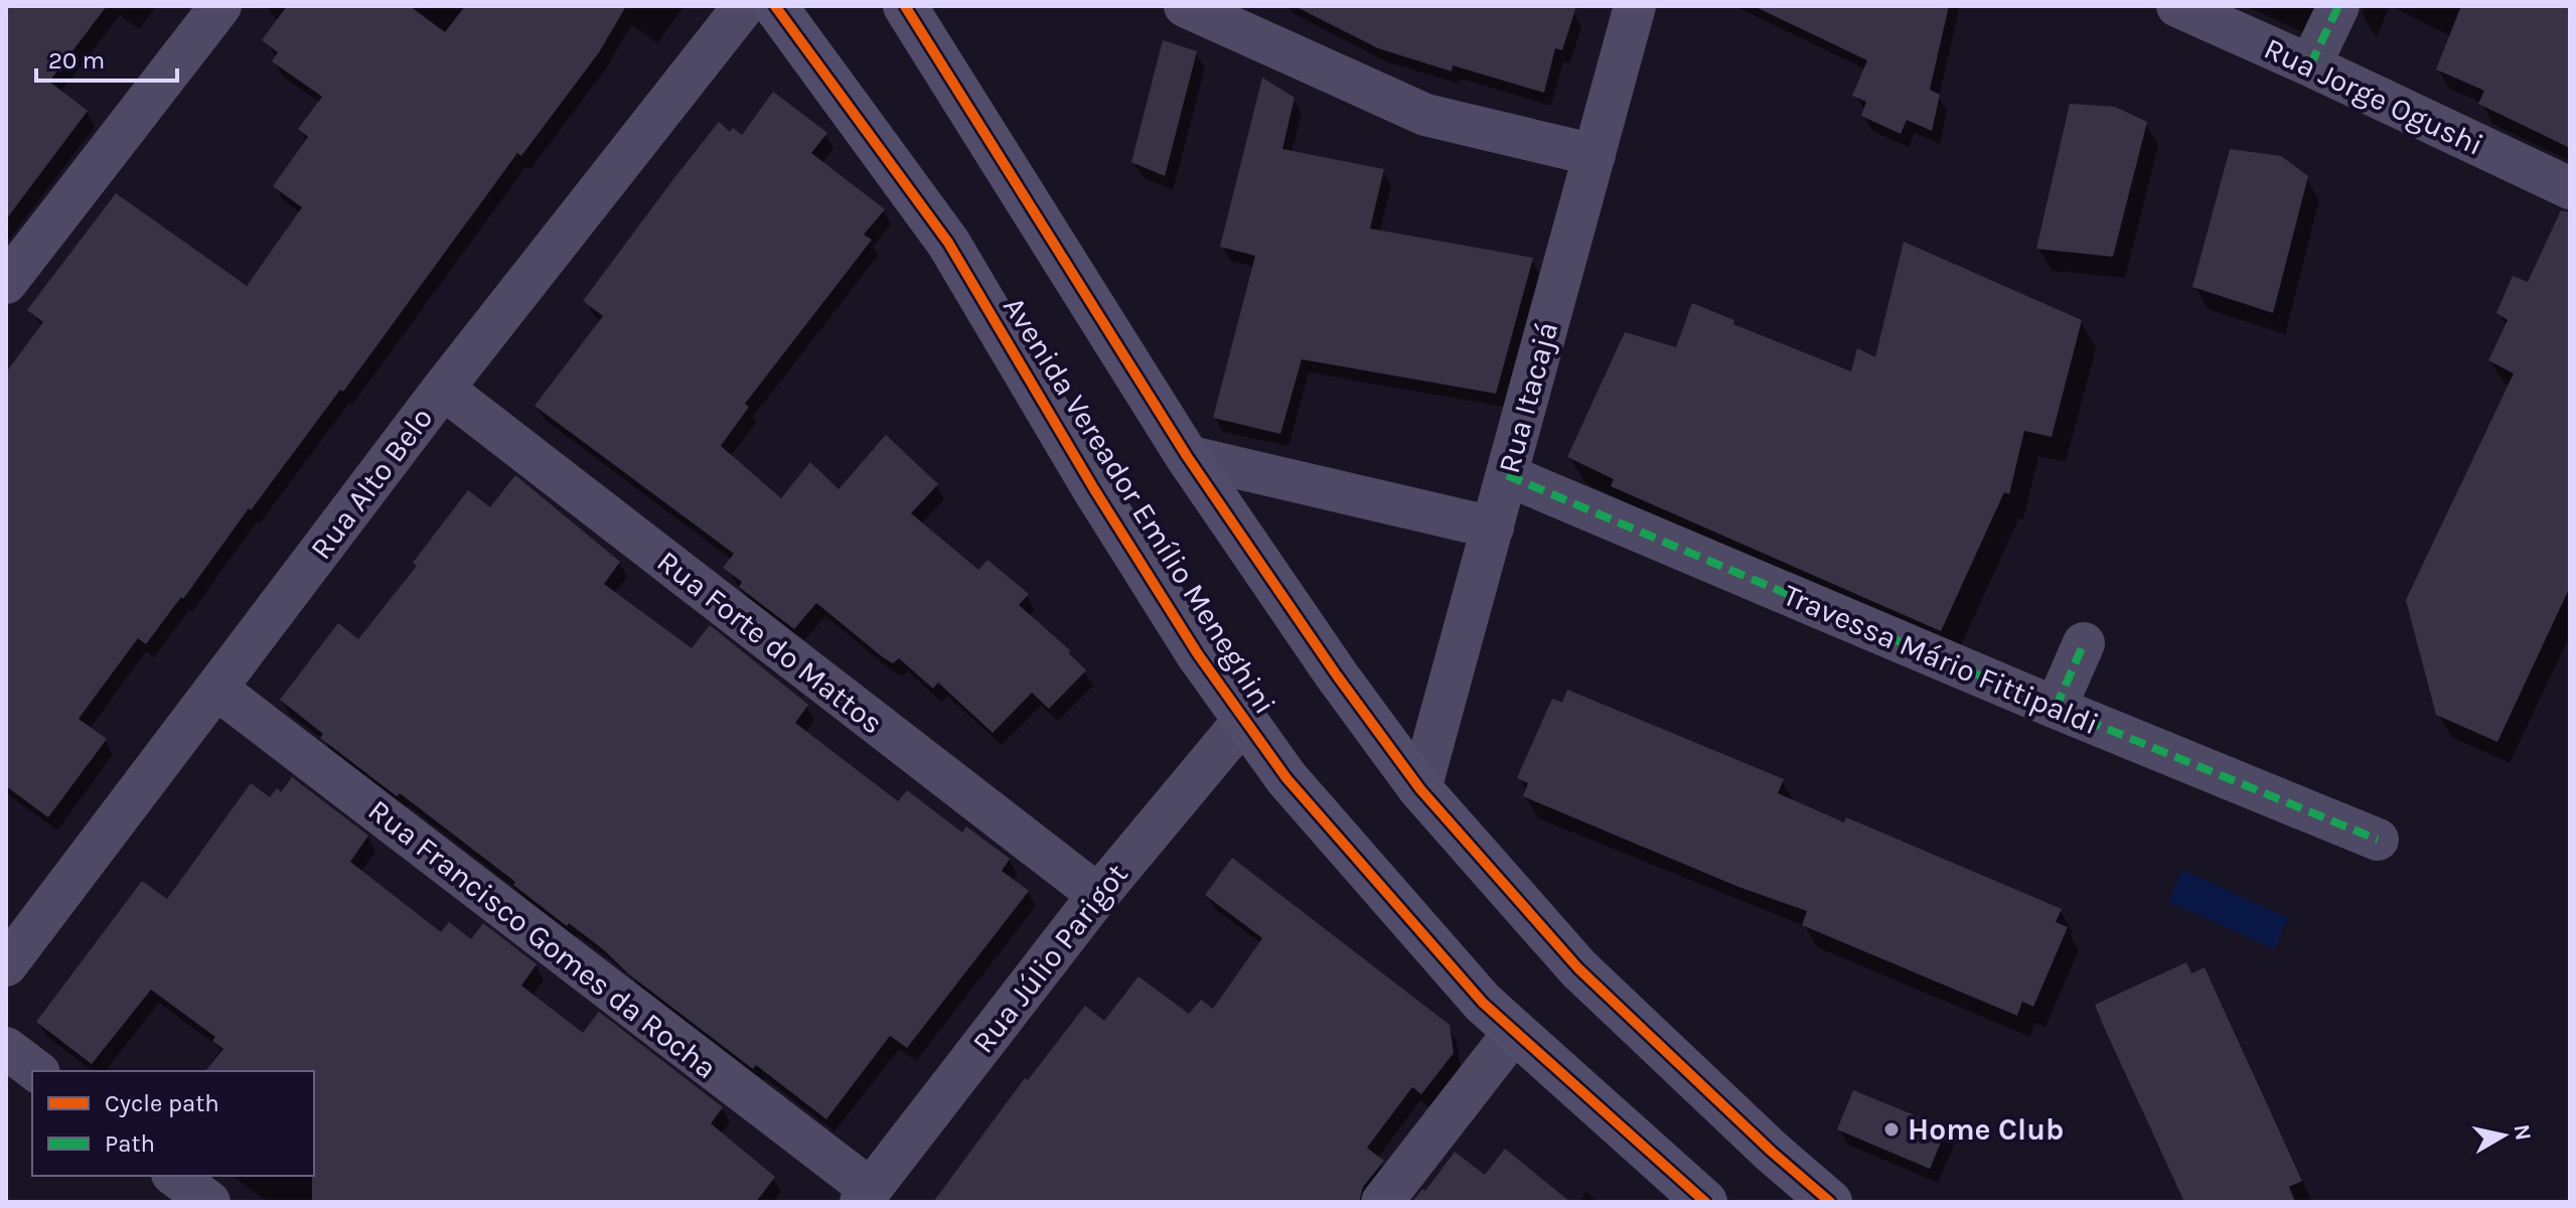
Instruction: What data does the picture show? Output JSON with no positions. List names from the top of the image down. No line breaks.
{"streets":{"main road":["Avenida Vereador Emílio Meneghini"],"street":["Rua Jorge Ogushi","Rua Itacajá","Rua Alto Belo","Rua Forte do Mattos","Travessa Mário Fittipaldi","Rua Francisco Gomes da Rocha","Rua Júlio Parigot"]},"crossings":[["Rua Itacajá","Travessa Mário Fittipaldi"],["Rua Alto Belo","Rua Forte do Mattos"],["Rua Alto Belo","Rua Francisco Gomes da Rocha"],["Avenida Vereador Emílio Meneghini","Rua Júlio Parigot"],["Rua Forte do Mattos","Rua Júlio Parigot"],["Rua Francisco Gomes da Rocha","Rua Júlio Parigot"]],"places":["Home Club"],"legend":["Cycle path","Path"],"scale_bar":"20 m","north":"right"}
